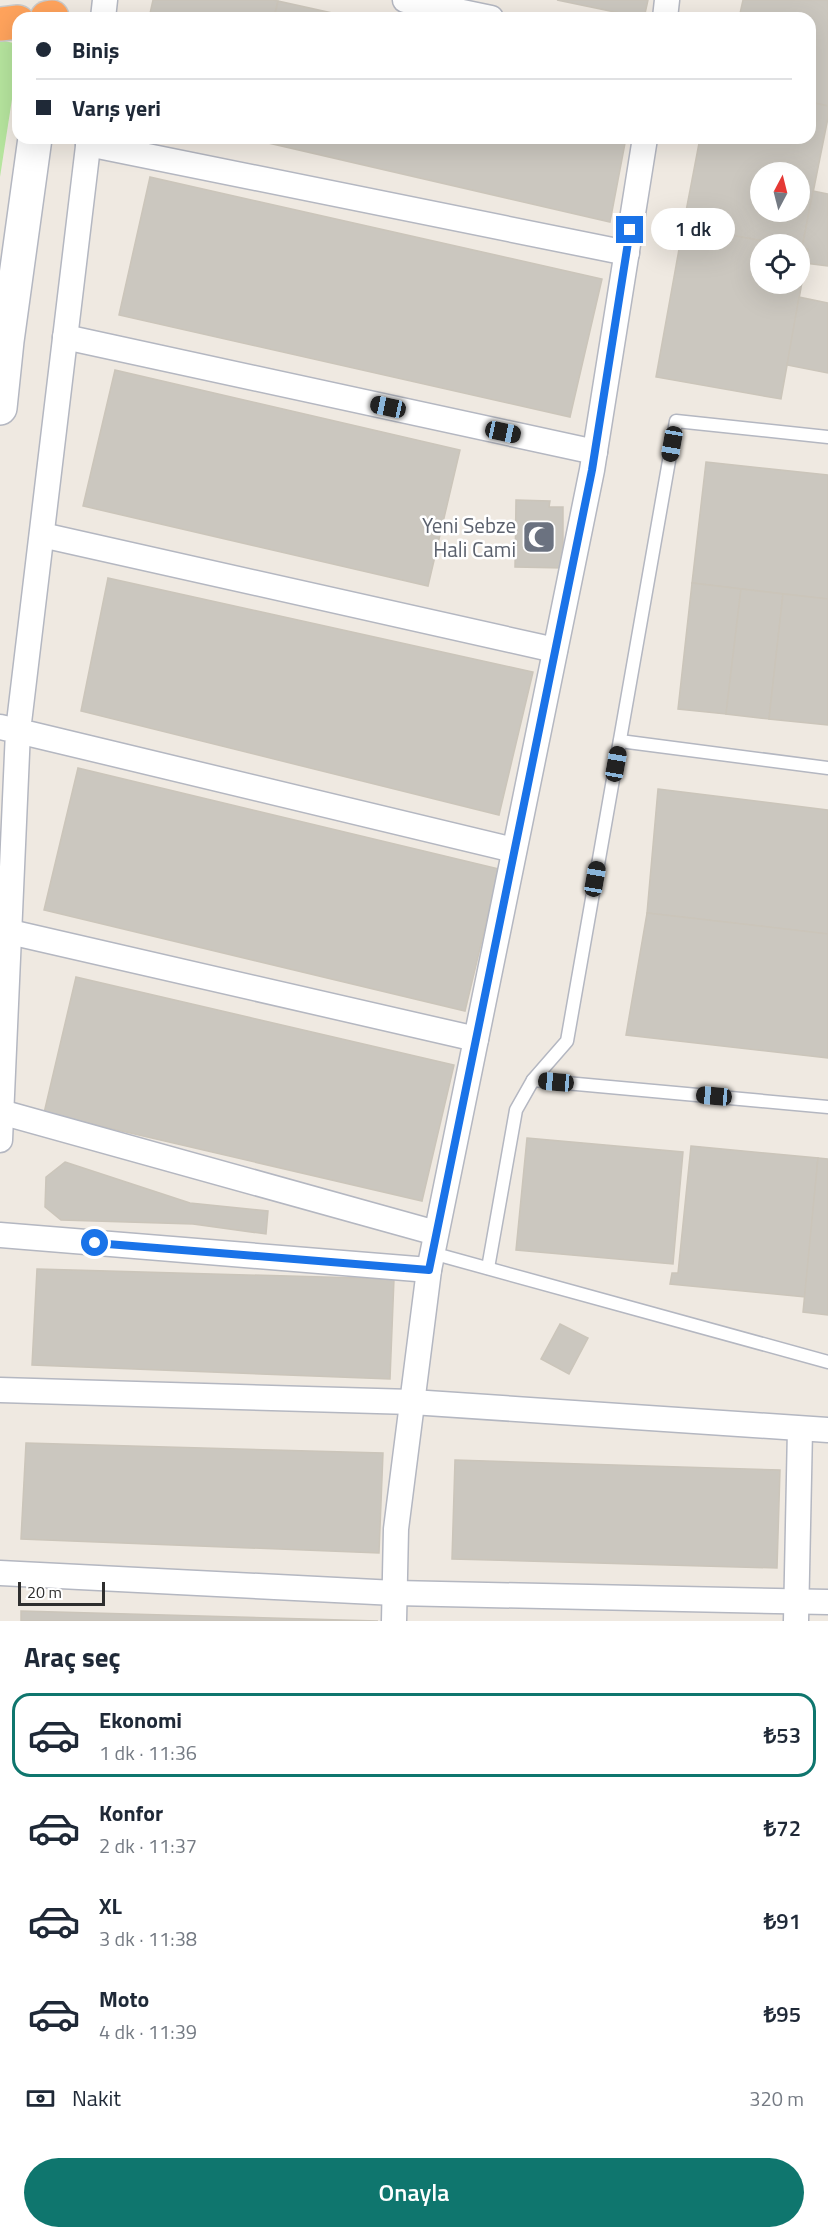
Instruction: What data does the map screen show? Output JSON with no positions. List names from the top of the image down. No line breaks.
{"places":{"mosque":["Yeni Sebze Hali Cami"]},"scale_bar":"20 m","north":"top","page":{"banner":["Biniş","Varış yeri"],"bubble":"1 dk","scale":"20 m","heading":"Araç seç","list":[{"name":"Ekonomi","note":"1 dk · 11:36","value":"₺53"},{"name":"Konfor","note":"2 dk · 11:37","value":"₺72"},{"name":"XL","note":"3 dk · 11:38","value":"₺91"},{"name":"Moto","note":"4 dk · 11:39","value":"₺95"}],"pay":["Nakit","320 m"],"buttons":"Onayla"}}
